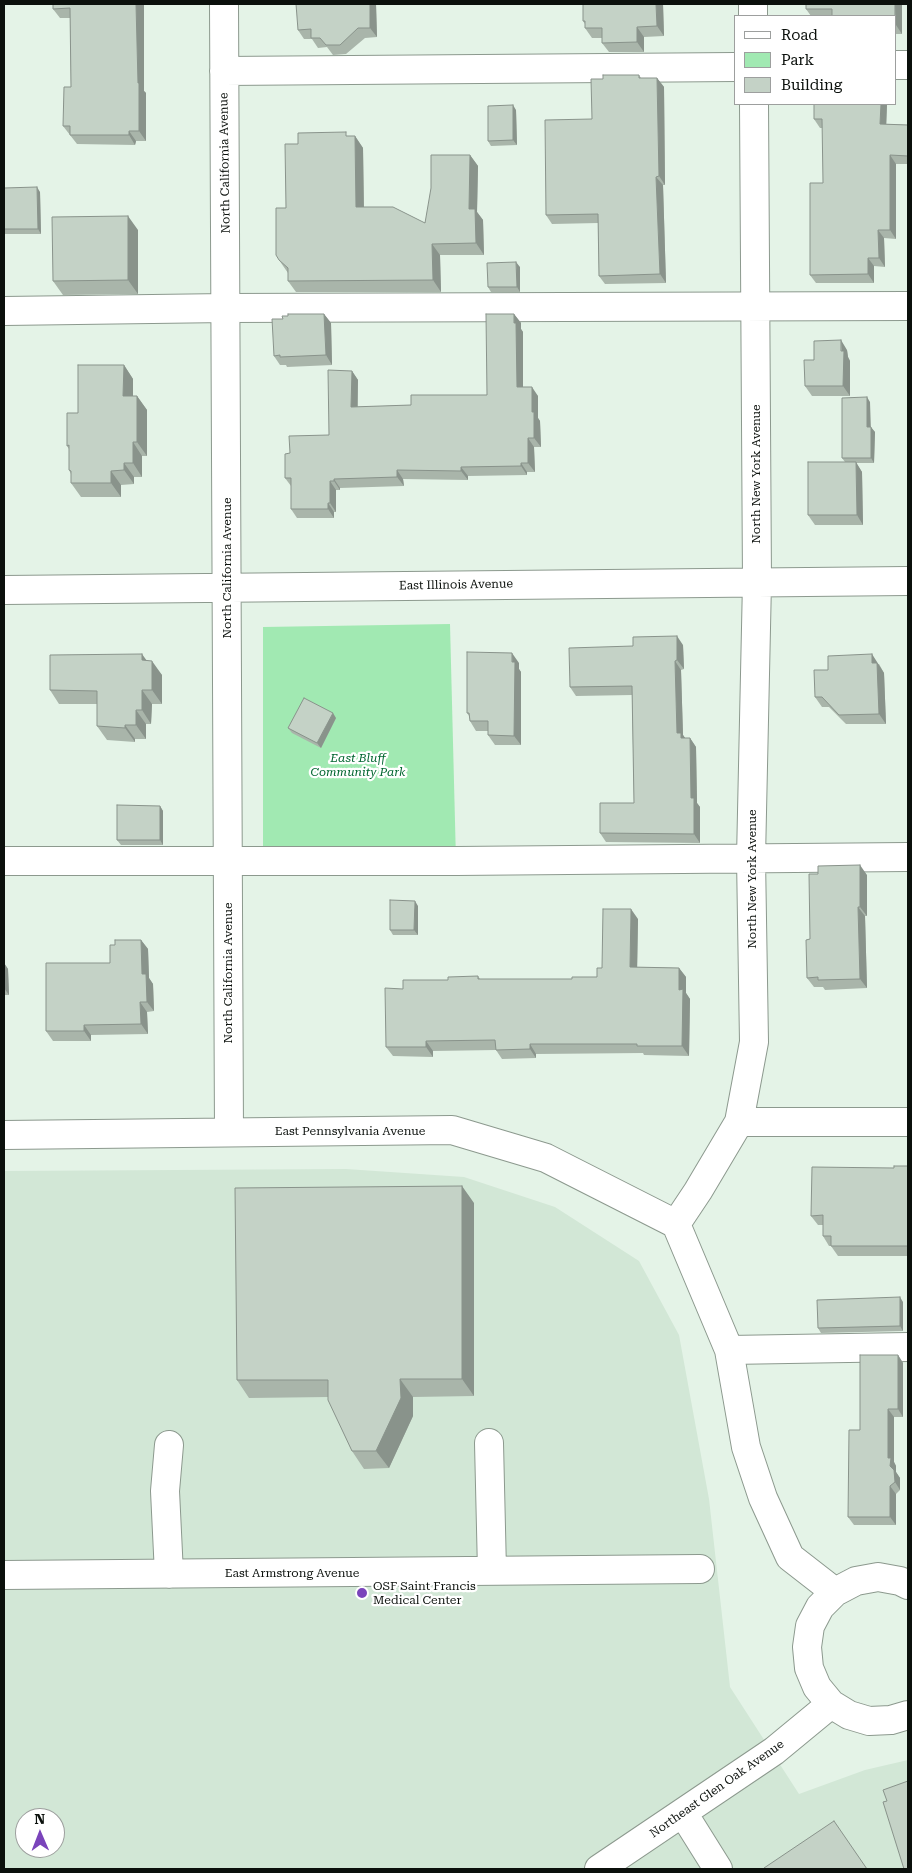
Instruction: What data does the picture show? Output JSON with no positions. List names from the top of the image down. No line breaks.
{"streets":{"street":["North California Avenue","North New York Avenue","East Illinois Avenue","East Pennsylvania Avenue","East Armstrong Avenue","Northeast Glen Oak Avenue"]},"crossings":[["North California Avenue","East Illinois Avenue"],["North California Avenue","East Pennsylvania Avenue"],["North New York Avenue","East Illinois Avenue"],["North New York Avenue","East Pennsylvania Avenue"]],"parks":["East Bluff Community Park"],"places":["OSF Saint Francis Medical Center"],"legend":["Road","Park","Building"],"north":"top"}
